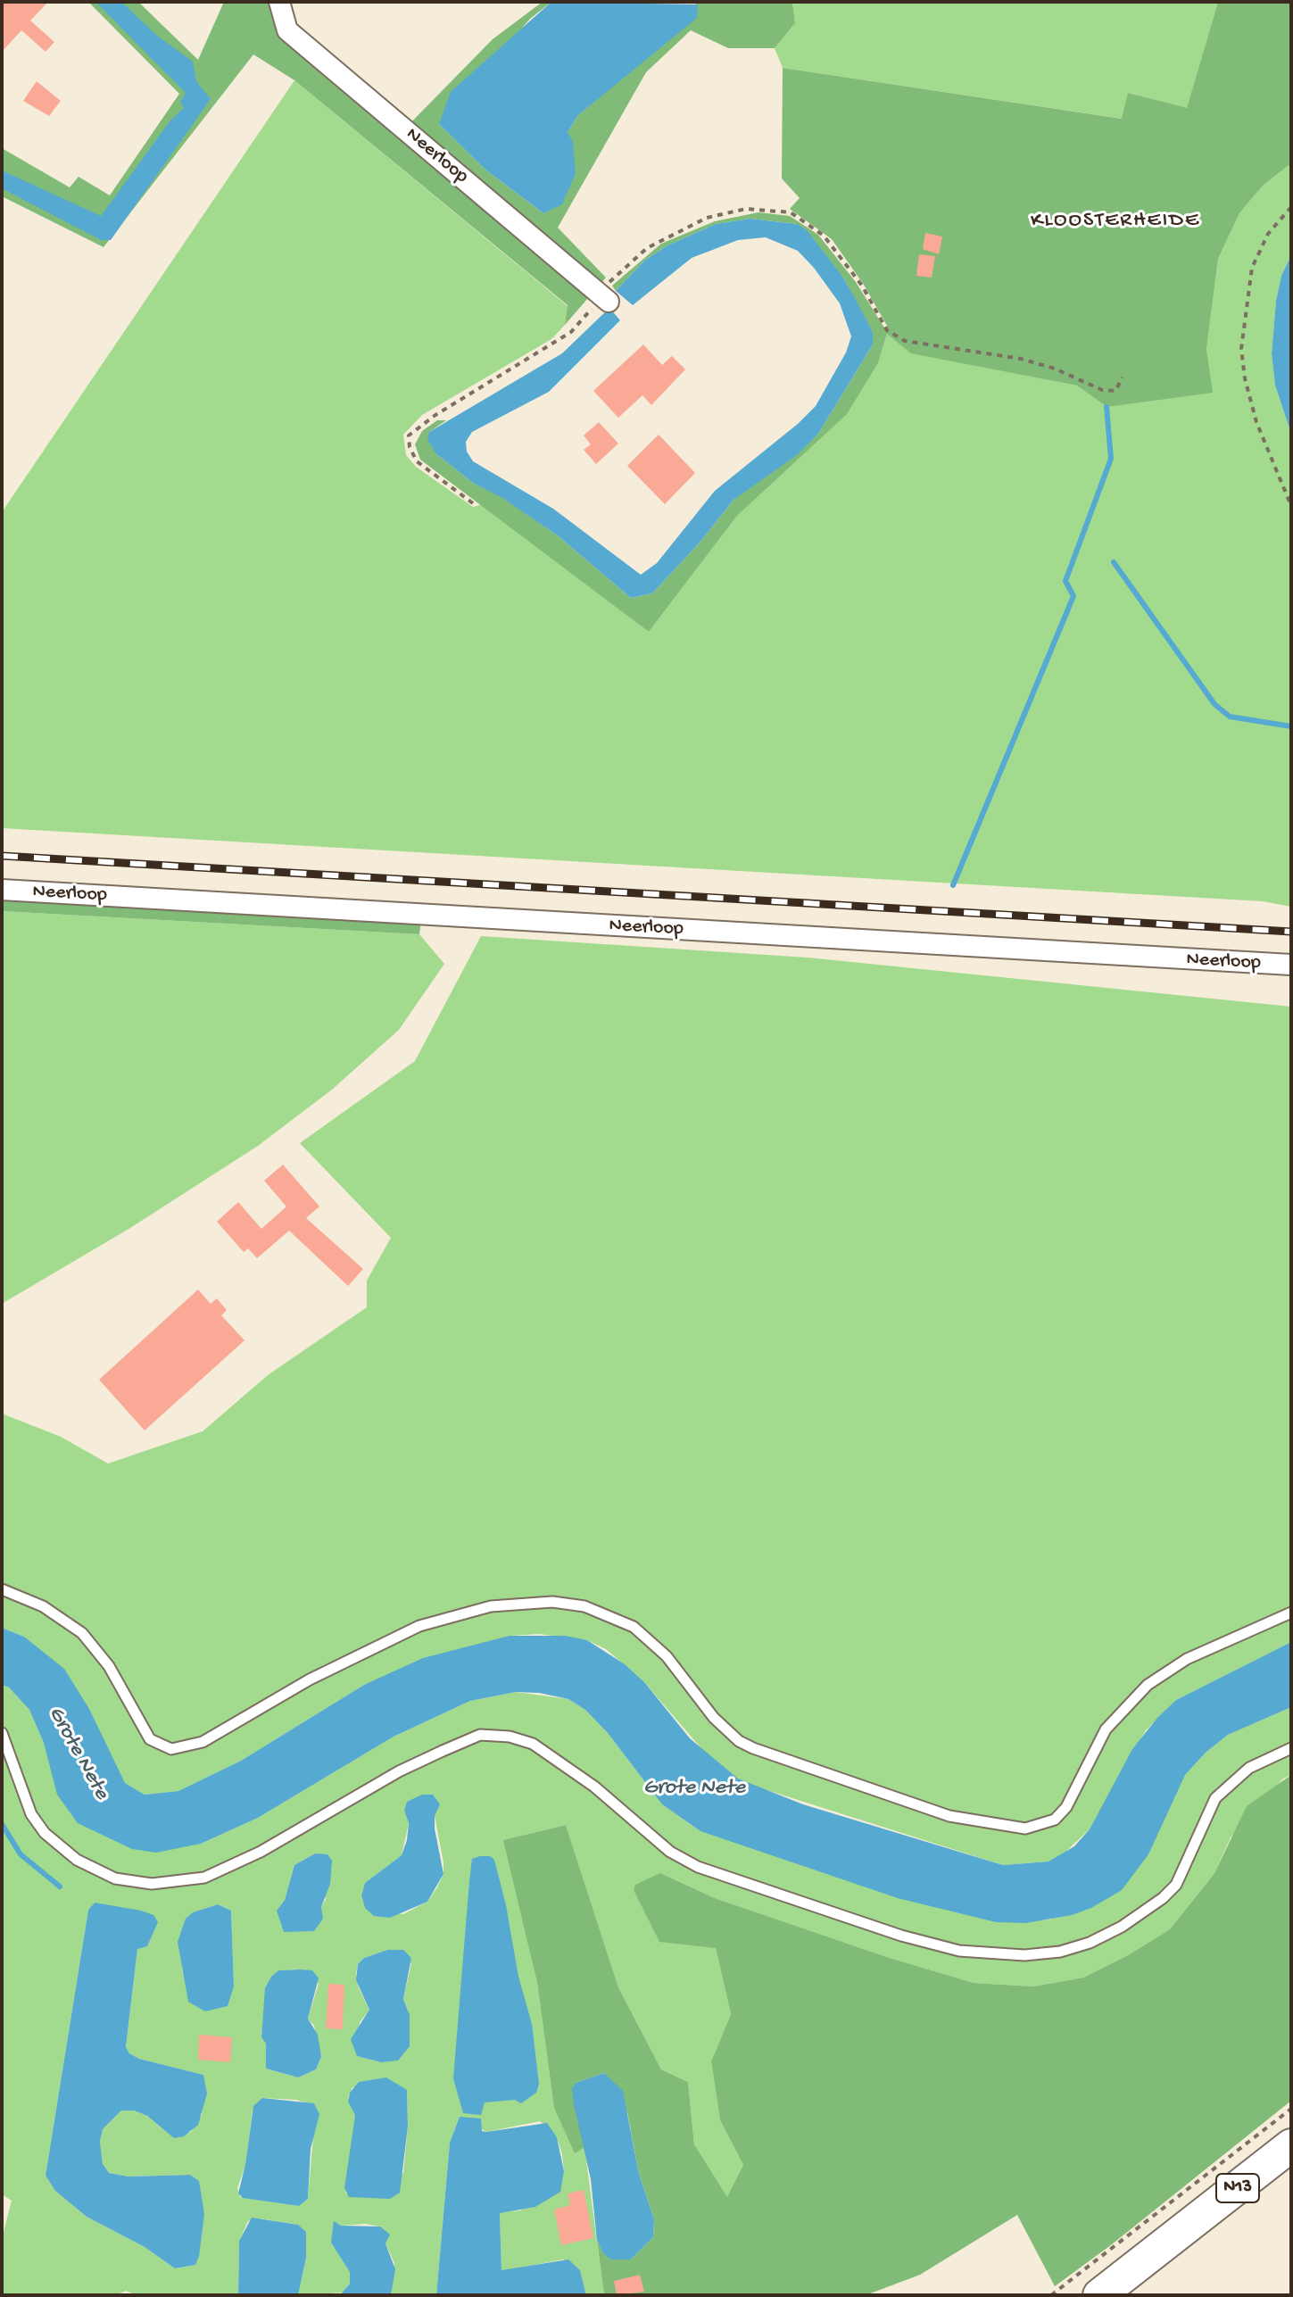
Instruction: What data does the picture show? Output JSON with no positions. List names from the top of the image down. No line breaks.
{"streets":{"main road":["N13"],"street":["Neerloop"]},"districts":["KLOOSTERHEIDE"],"water":["Grote Nete"]}
